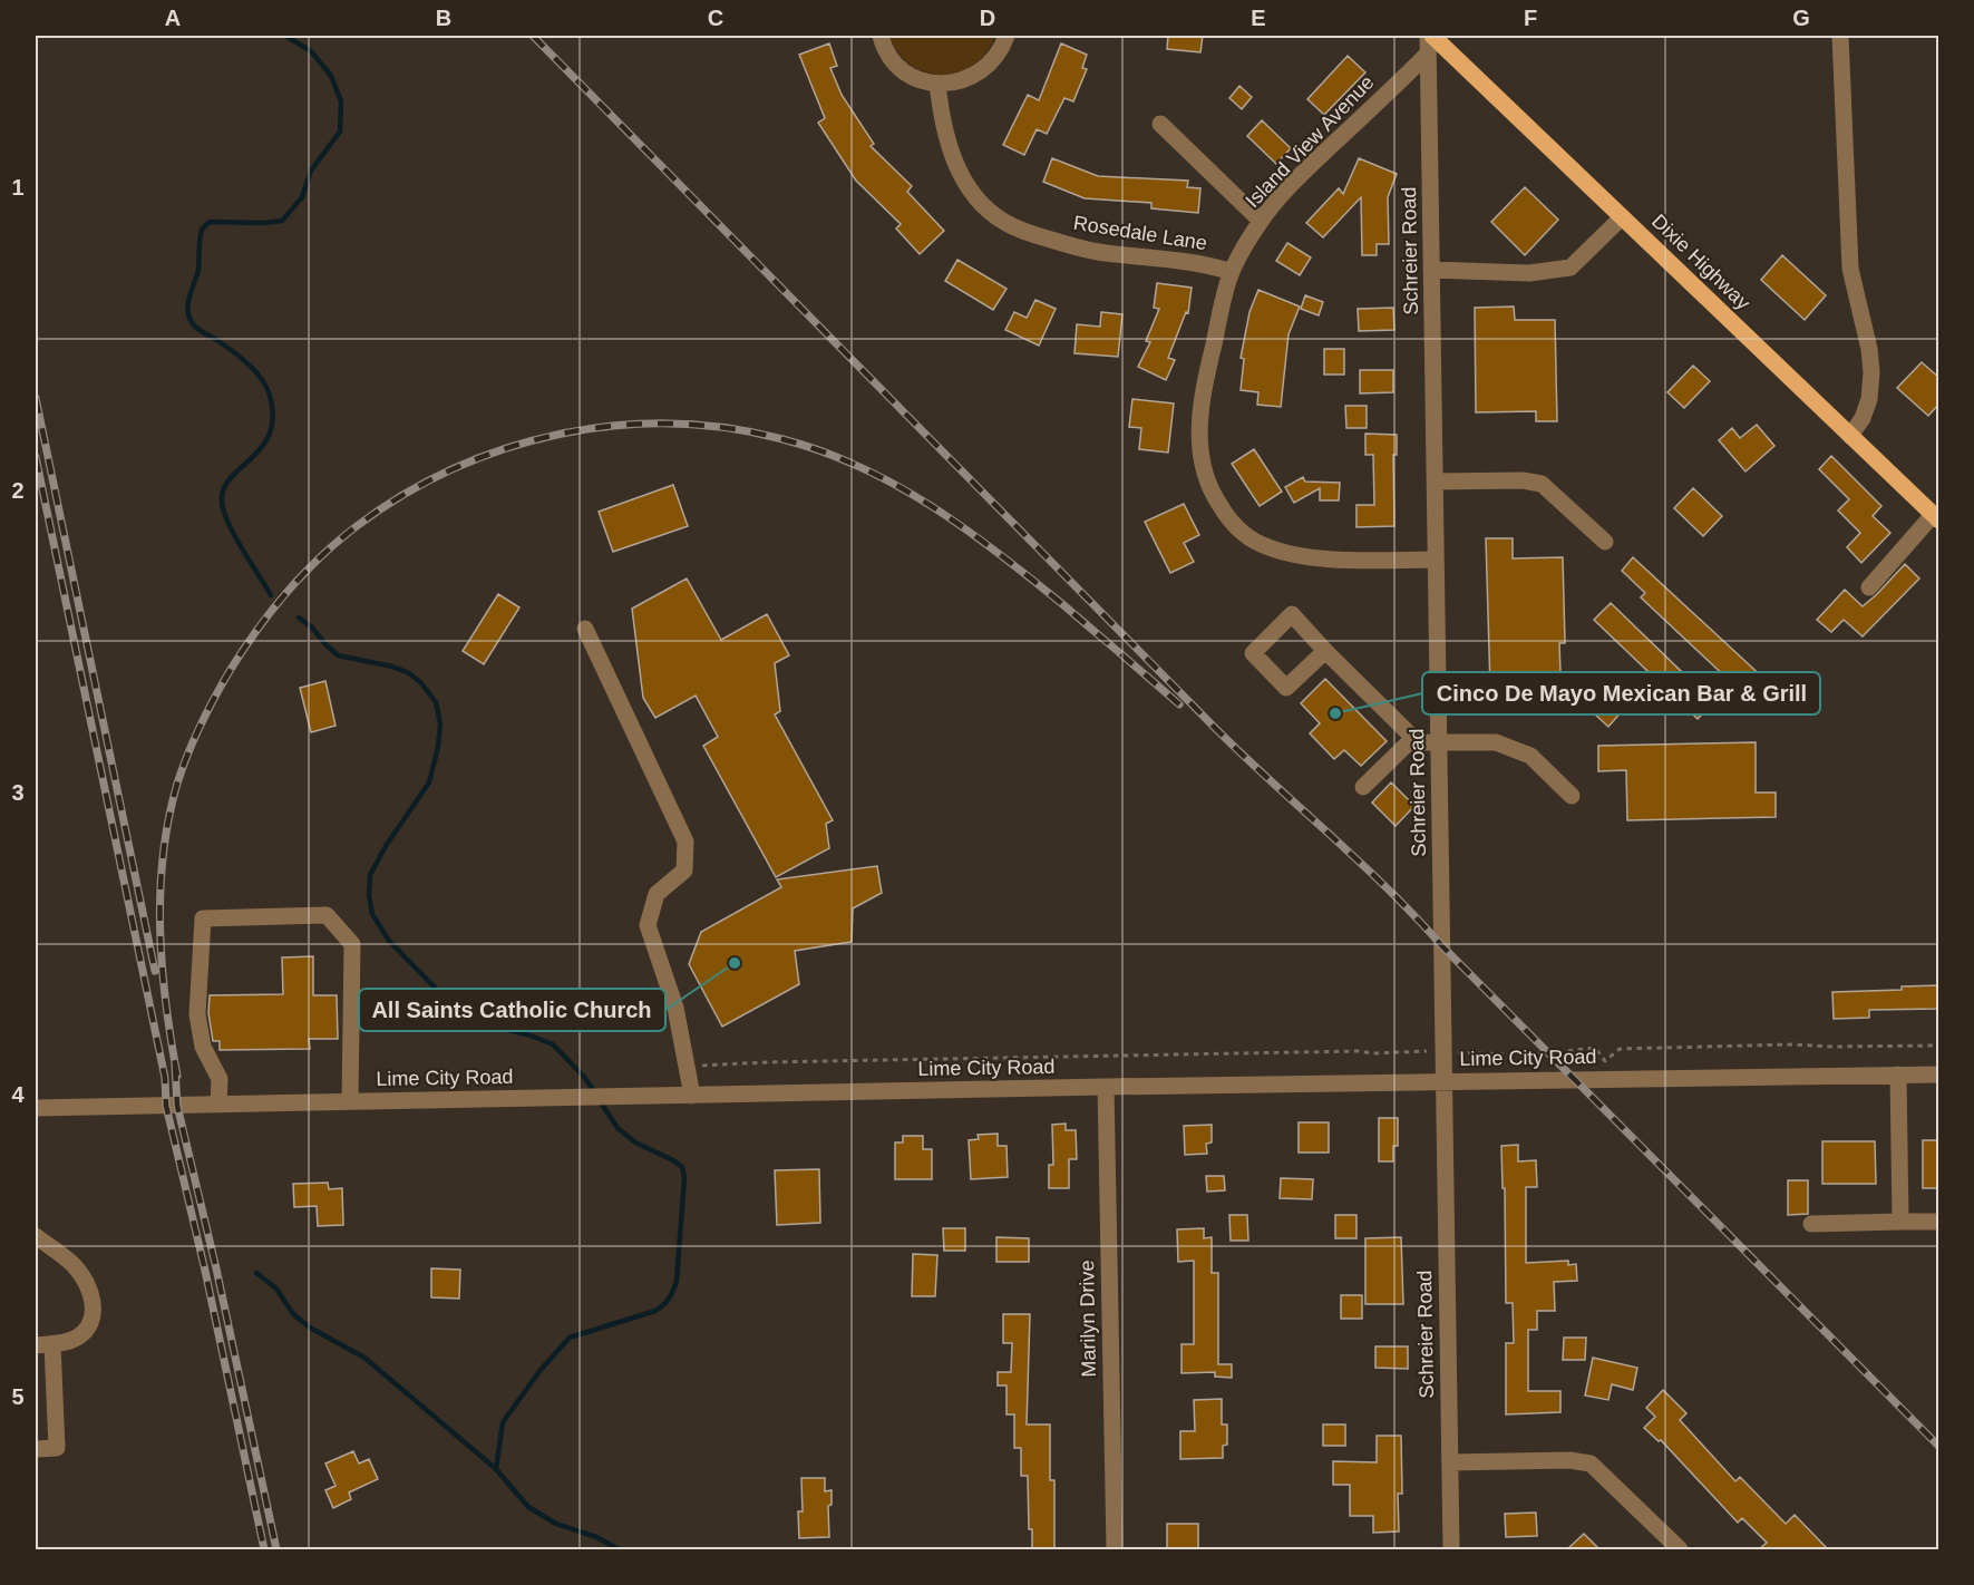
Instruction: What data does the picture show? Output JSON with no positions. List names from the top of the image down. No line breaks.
{"streets":{"main road":["Dixie Highway"],"street":["Island View Avenue","Rosedale Lane","Schreier Road","Lime City Road","Marilyn Drive"]},"crossings":[["Island View Avenue","Rosedale Lane"],["Island View Avenue","Schreier Road"],["Schreier Road","Dixie Highway"],["Schreier Road","Lime City Road"],["Lime City Road","Marilyn Drive"]],"places":["Cinco De Mayo Mexican Bar & Grill","All Saints Catholic Church"],"grid":{"columns":["A","B","C","D","E","F","G"],"rows":["1","2","3","4","5"]}}
